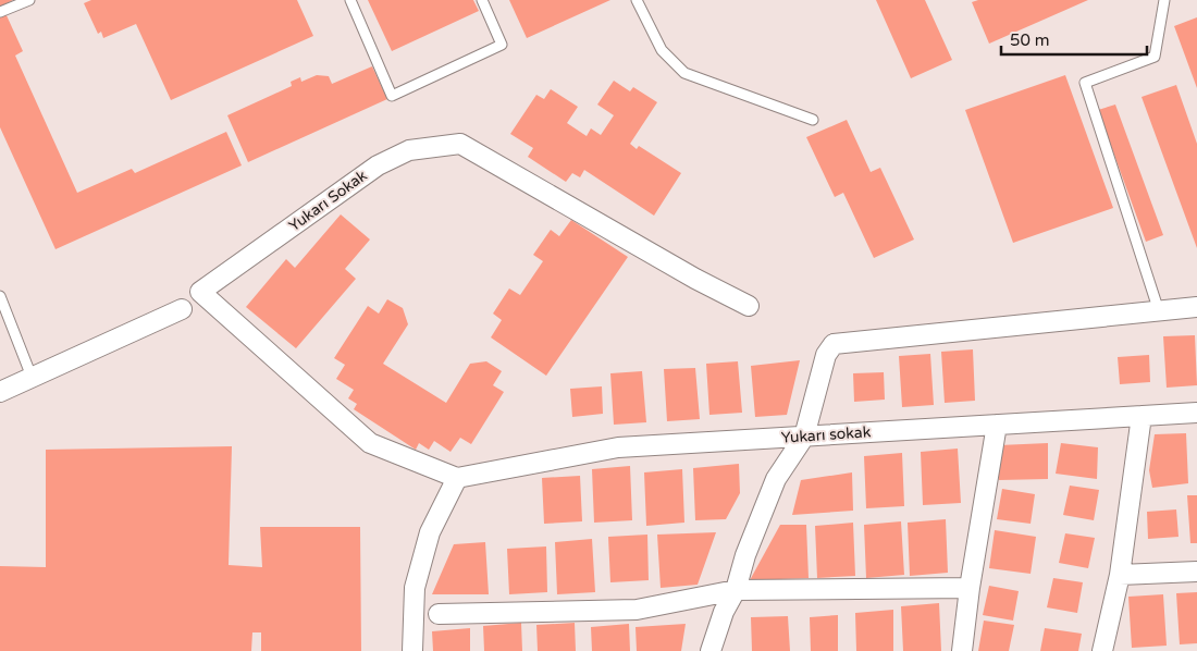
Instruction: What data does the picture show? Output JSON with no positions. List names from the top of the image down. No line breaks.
{"streets":{"street":["Yukarı Sokak","Yukarı sokak"]},"crossings":[["Yukarı Sokak","Yukarı sokak"]],"scale_bar":"50 m"}
